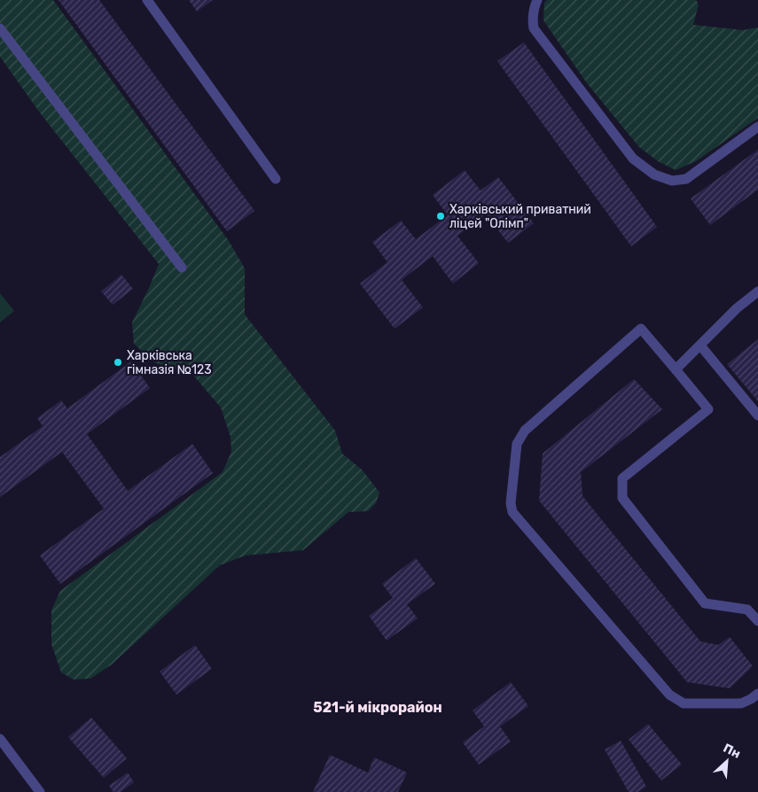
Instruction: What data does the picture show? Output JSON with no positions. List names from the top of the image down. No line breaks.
{"districts":["521-й мікрорайон"],"places":["Харківський приватний ліцей \"Олімп\"","Харківська гімназія №123"],"north":"top right"}
